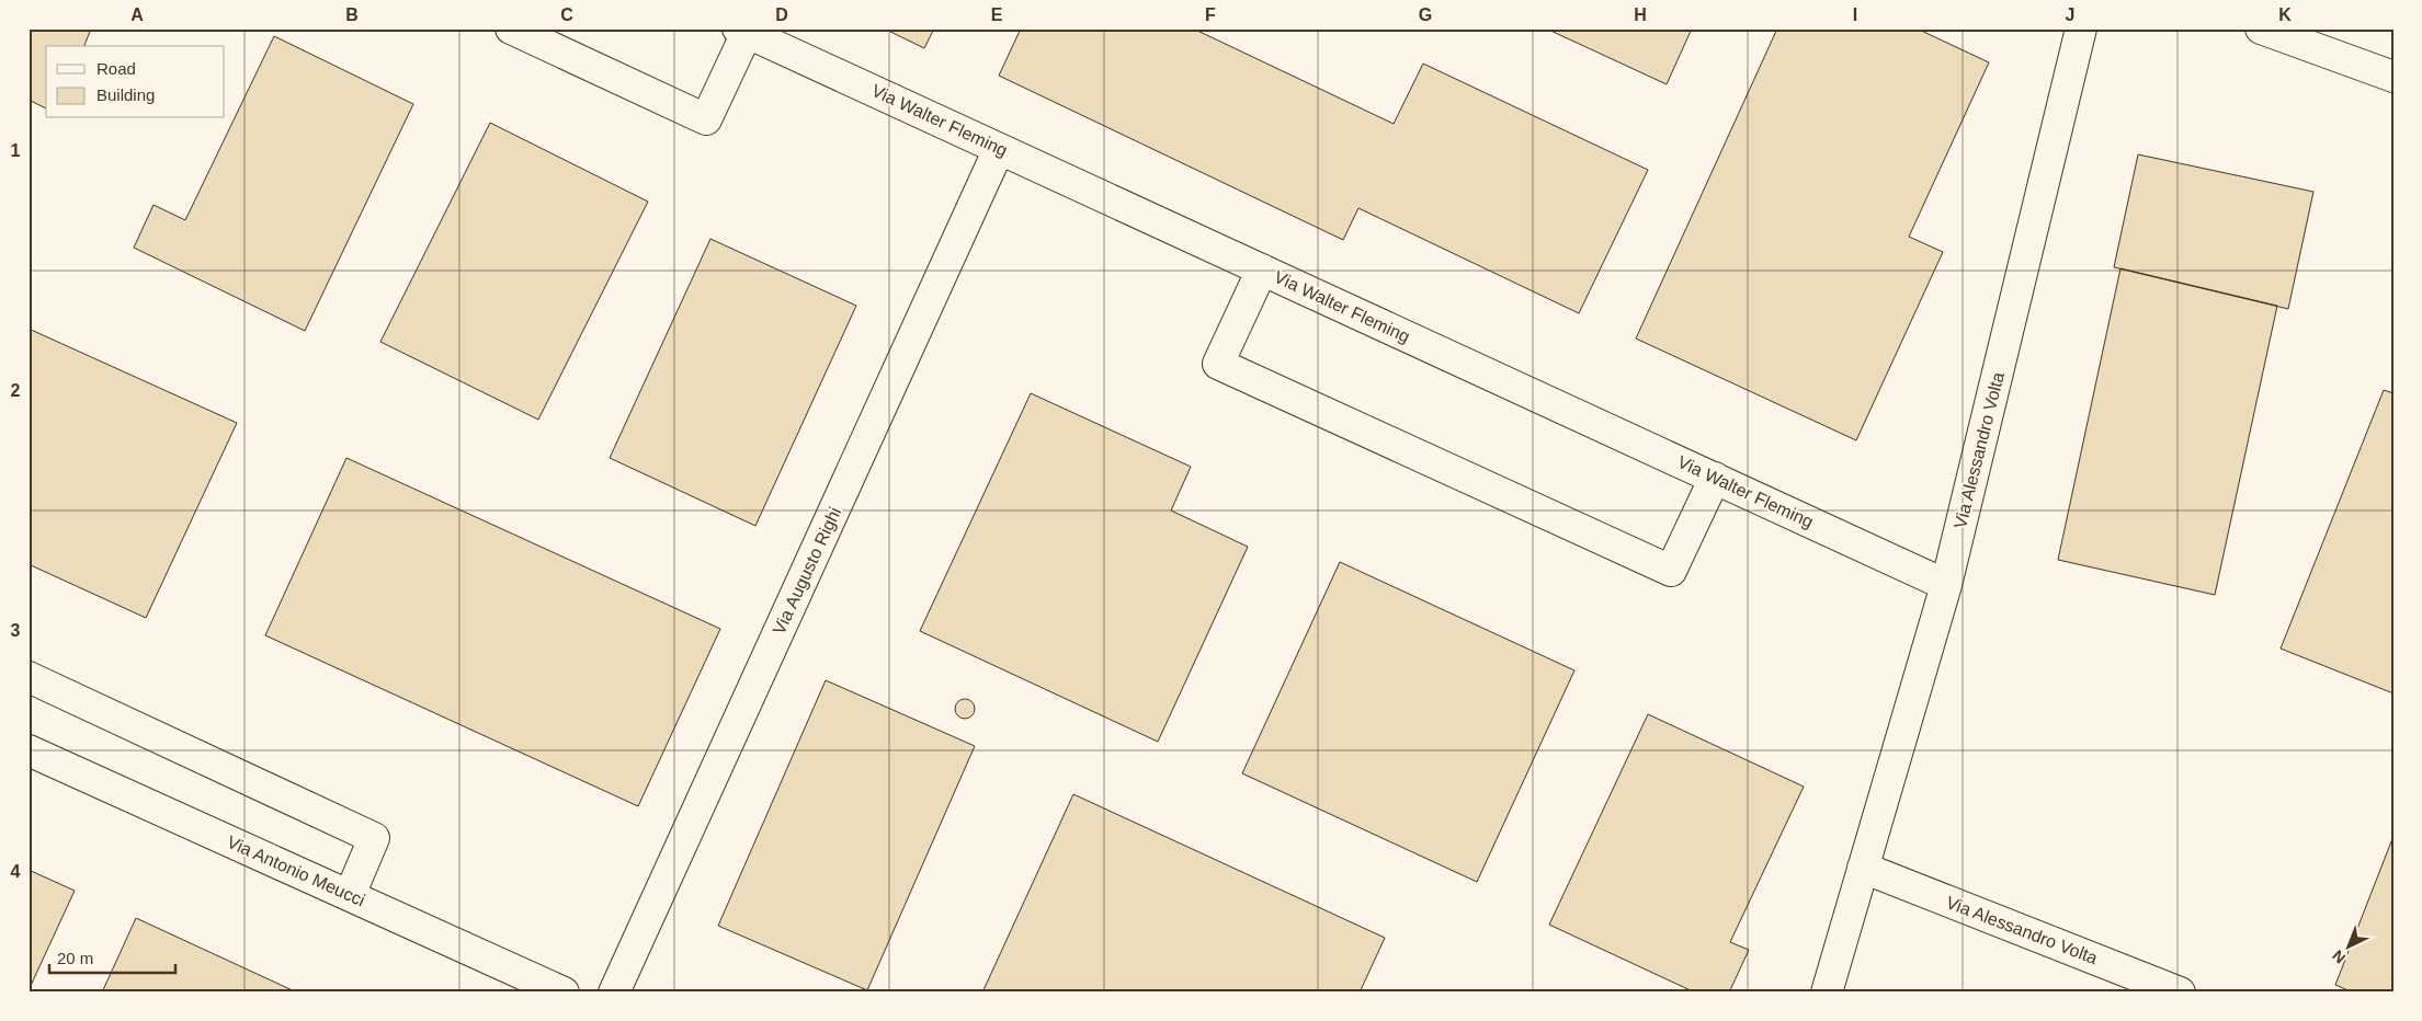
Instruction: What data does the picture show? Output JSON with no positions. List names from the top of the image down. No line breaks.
{"streets":{"street":["Via Walter Fleming","Via Alessandro Volta","Via Augusto Righi","Via Antonio Meucci"]},"crossings":[["Via Walter Fleming","Via Alessandro Volta"],["Via Walter Fleming","Via Augusto Righi"]],"legend":["Road","Building"],"scale_bar":"20 m","north":"bottom left","grid":{"columns":["A","B","C","D","E","F","G","H","I","J","K"],"rows":["1","2","3","4"]}}
